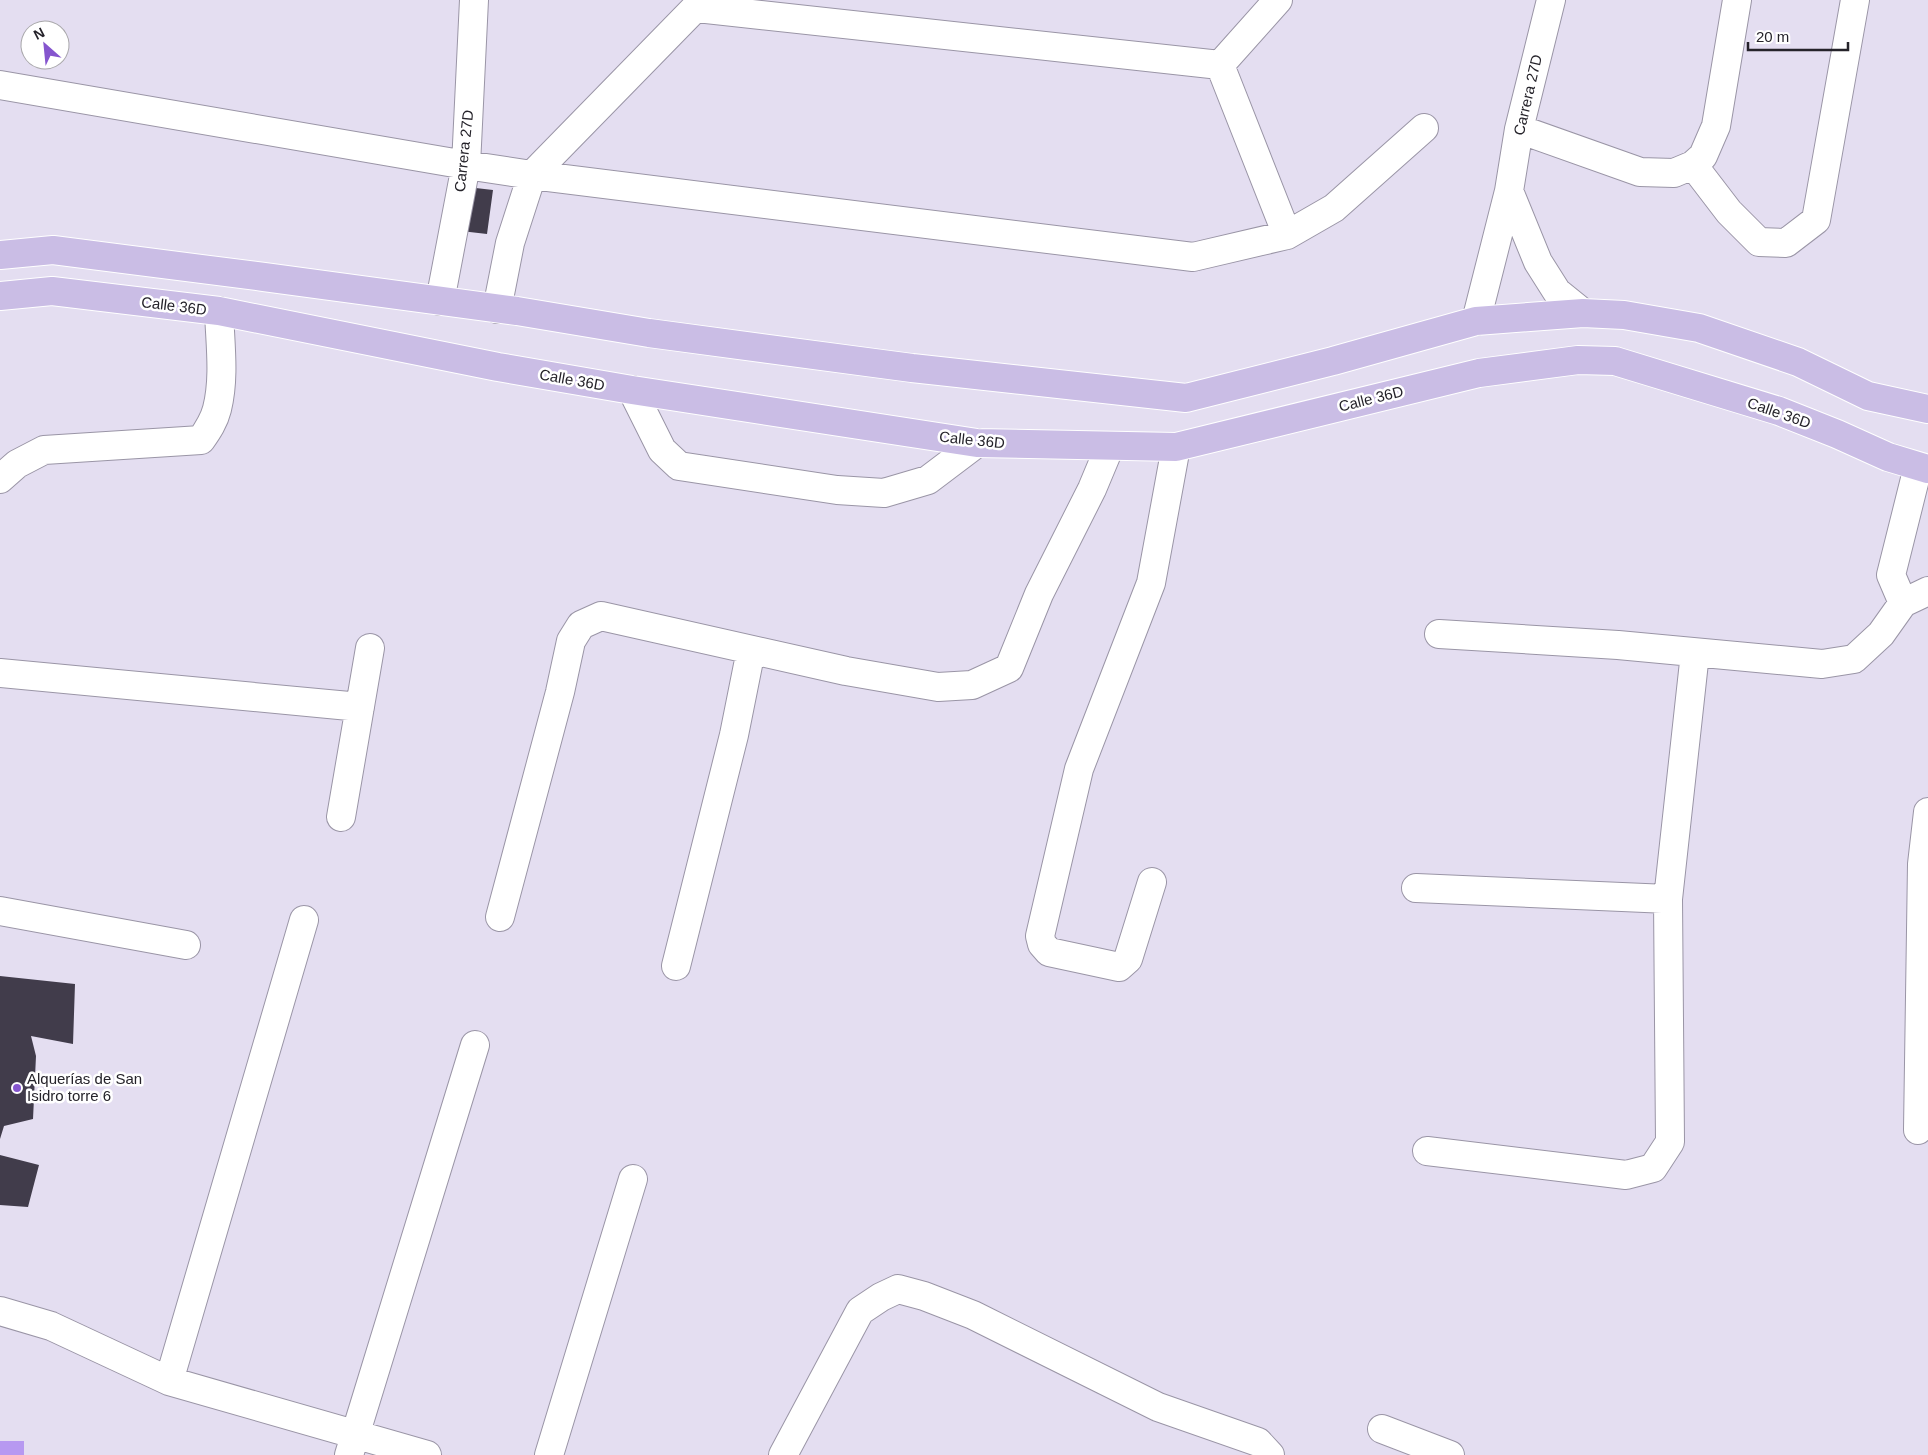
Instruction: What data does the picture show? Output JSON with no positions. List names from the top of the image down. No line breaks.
{"streets":{"main road":["Calle 36D"],"street":["Carrera 27D"]},"places":["Alquerías de San Isidro torre 6"],"scale_bar":"20 m","north":"top left"}
